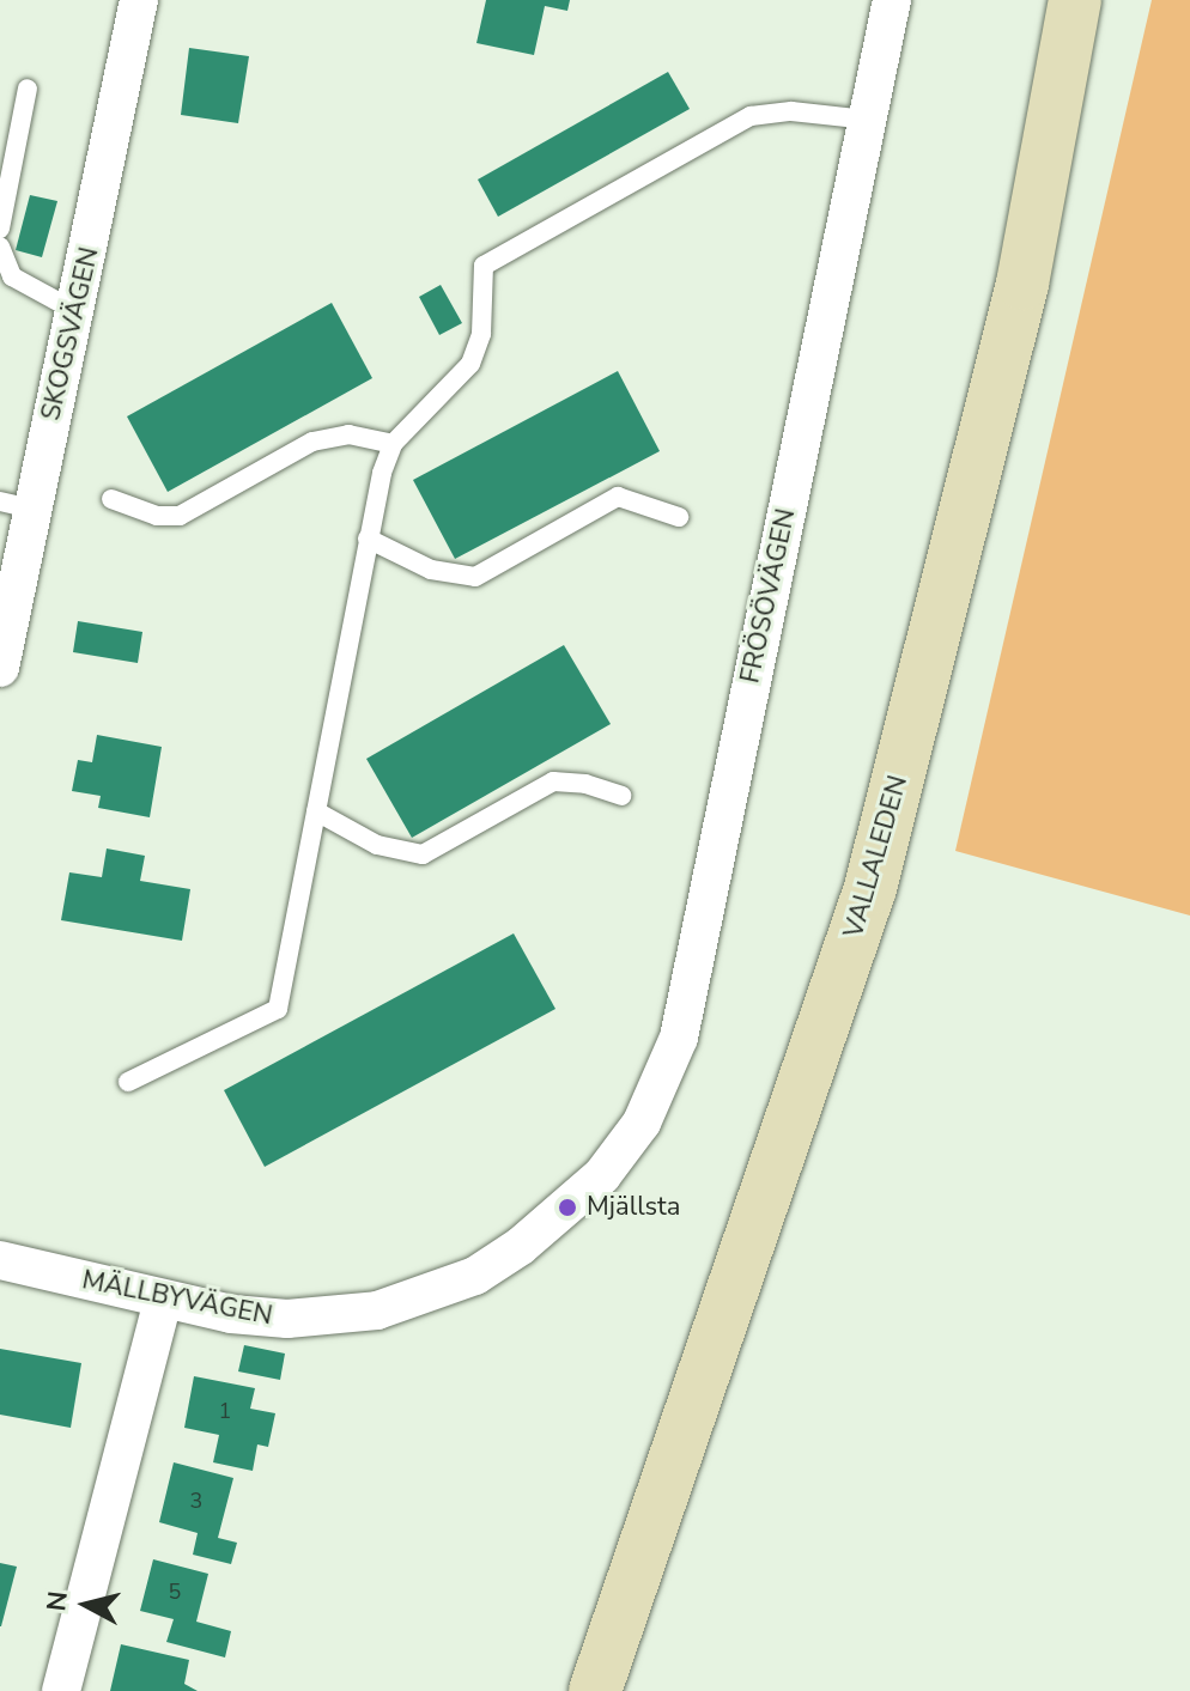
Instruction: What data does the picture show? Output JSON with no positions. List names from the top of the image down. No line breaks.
{"streets":{"main road":["VALLALEDEN"],"street":["SKOGSVÄGEN","FRÖSÖVÄGEN","MÄLLBYVÄGEN"]},"crossings":[["FRÖSÖVÄGEN","MÄLLBYVÄGEN"]],"places":["Mjällsta"],"house_numbers":["1","3","5"],"north":"left"}
